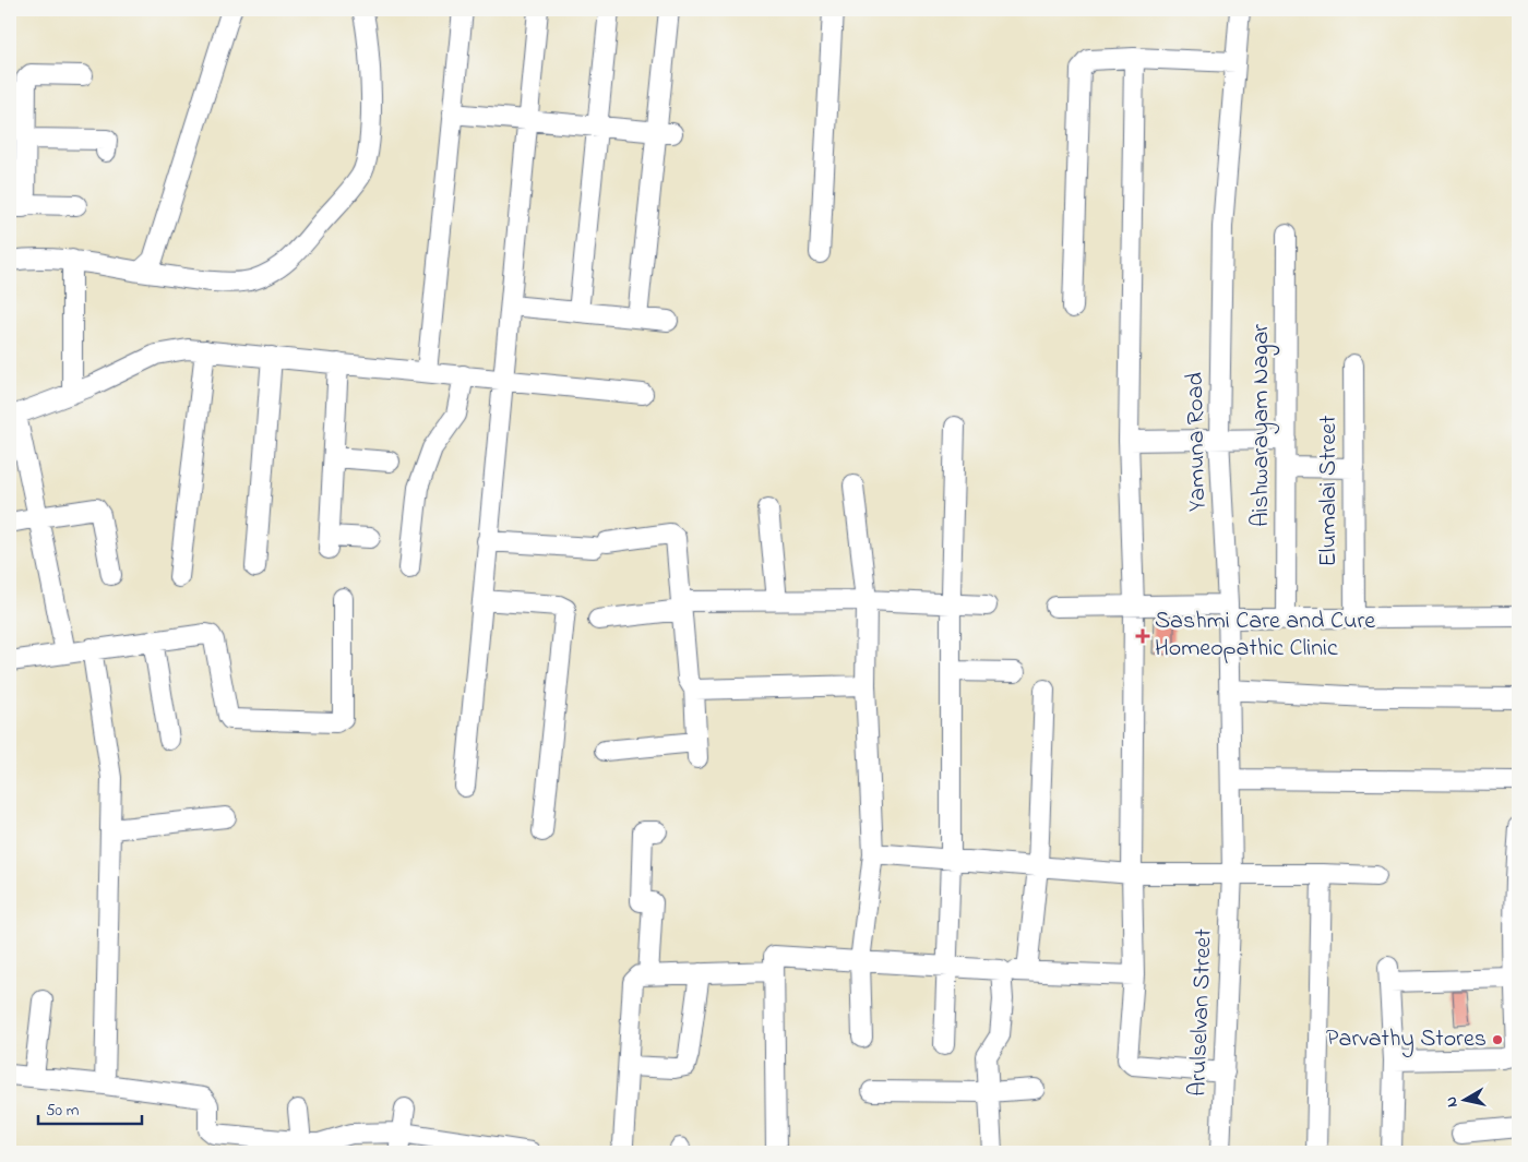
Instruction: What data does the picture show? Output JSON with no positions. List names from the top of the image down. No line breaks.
{"streets":{"street":["Aishwarayam Nagar","Yamuna Road","Elumalai Street","Arulselvan Street"]},"crossings":[["Yamuna Road","Arulselvan Street"]],"places":{"health":["Sashmi Care and Cure Homeopathic Clinic"],"other":["Parvathy Stores"]},"scale_bar":"50 m","north":"left"}
